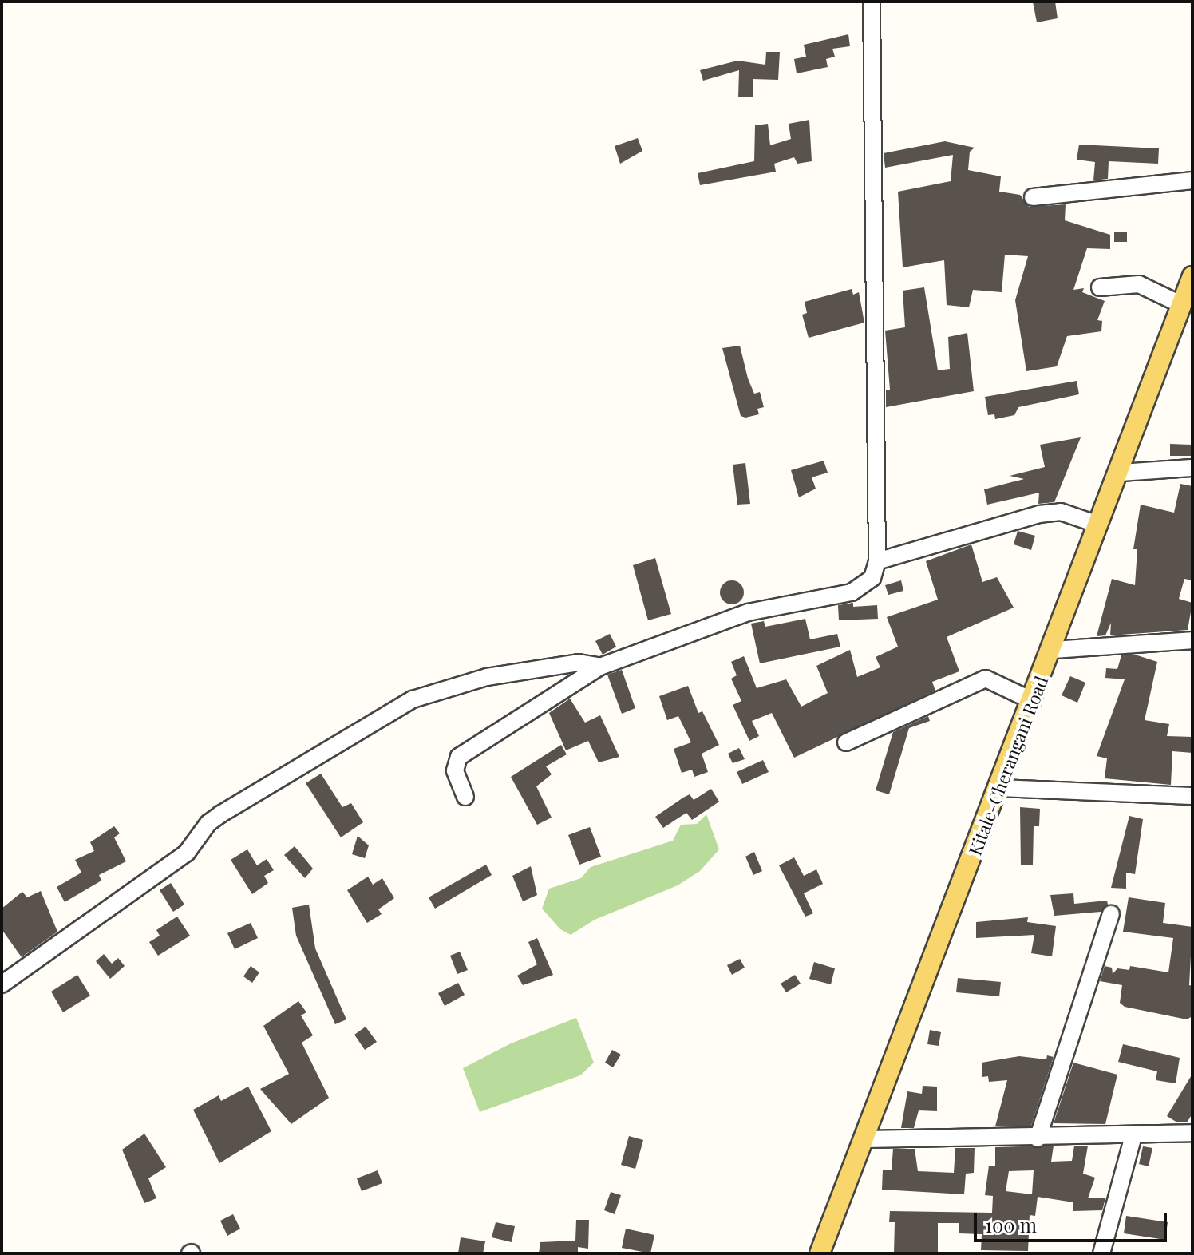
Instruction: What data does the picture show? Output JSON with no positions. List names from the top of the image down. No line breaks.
{"streets":{"main road":["Kitale-Cherangani Road"]},"scale_bar":"100 m"}
